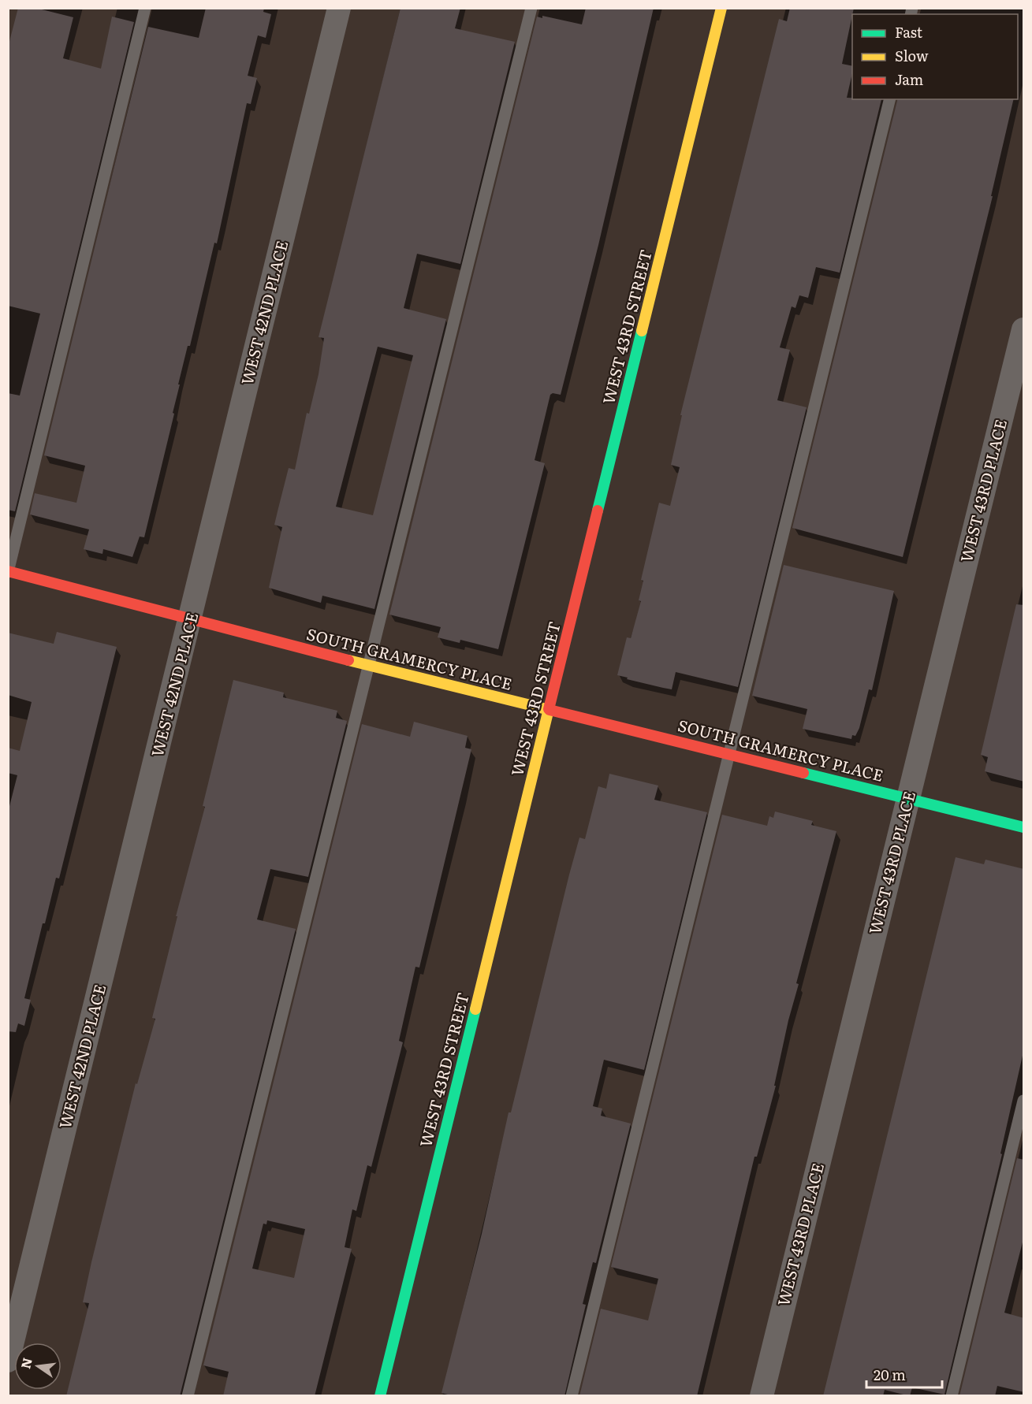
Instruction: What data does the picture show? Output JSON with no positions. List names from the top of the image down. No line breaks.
{"streets":{"street":["WEST 42ND PLACE","WEST 43RD STREET","WEST 43RD PLACE","SOUTH GRAMERCY PLACE"]},"crossings":[["WEST 42ND PLACE","SOUTH GRAMERCY PLACE"],["WEST 43RD STREET","SOUTH GRAMERCY PLACE"],["WEST 43RD PLACE","SOUTH GRAMERCY PLACE"]],"legend":["Fast","Slow","Jam"],"scale_bar":"20 m","north":"left"}
